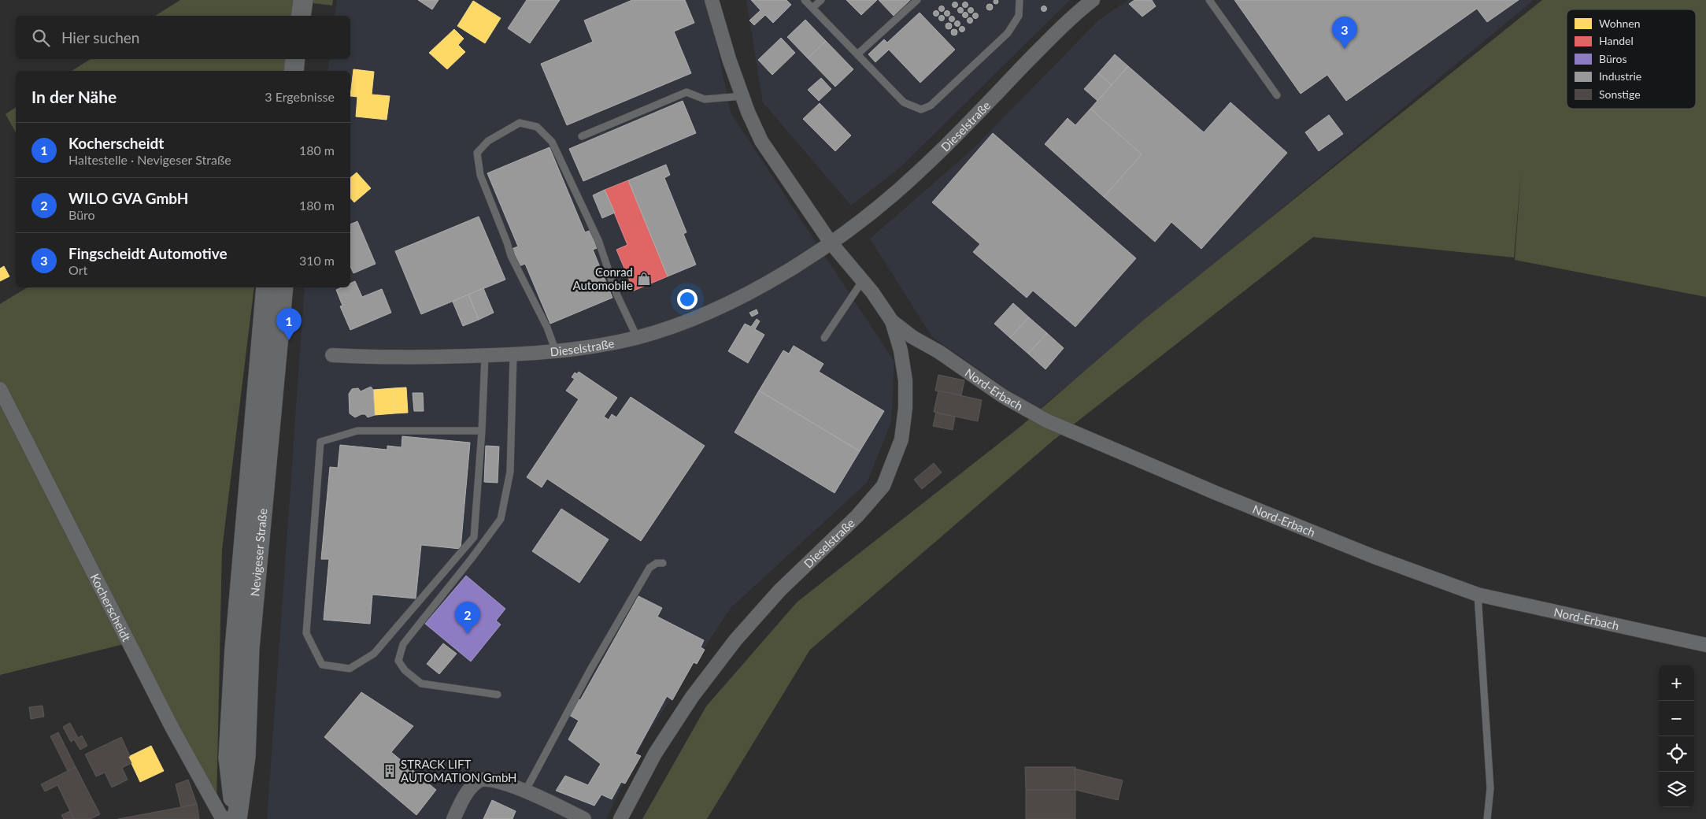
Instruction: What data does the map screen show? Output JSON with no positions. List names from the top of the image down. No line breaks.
{"streets":{"main road":["Nevigeser Straße"],"street":["Dieselstraße","Nord-Erbach","Kocherscheidt"]},"crossings":[["Dieselstraße","Nord-Erbach"]],"places":{"shop":["Conrad Automobile"],"building":["STRACK LIFT AUTOMATION GmbH"]},"legend":["Wohnen","Handel","Büros","Industrie","Sonstige"],"page":{"search":"Hier suchen","pins":["3","1","2"],"heading":["In der Nähe","3 Ergebnisse"],"list":[{"mark":"1","name":"Kocherscheidt","note":"Haltestelle · Nevigeser Straße","value":"180 m"},{"mark":"2","name":"WILO GVA GmbH","note":"Büro","value":"180 m"},{"mark":"3","name":"Fingscheidt Automotive","note":"Ort","value":"310 m"}],"map_buttons":["+","−"]}}
